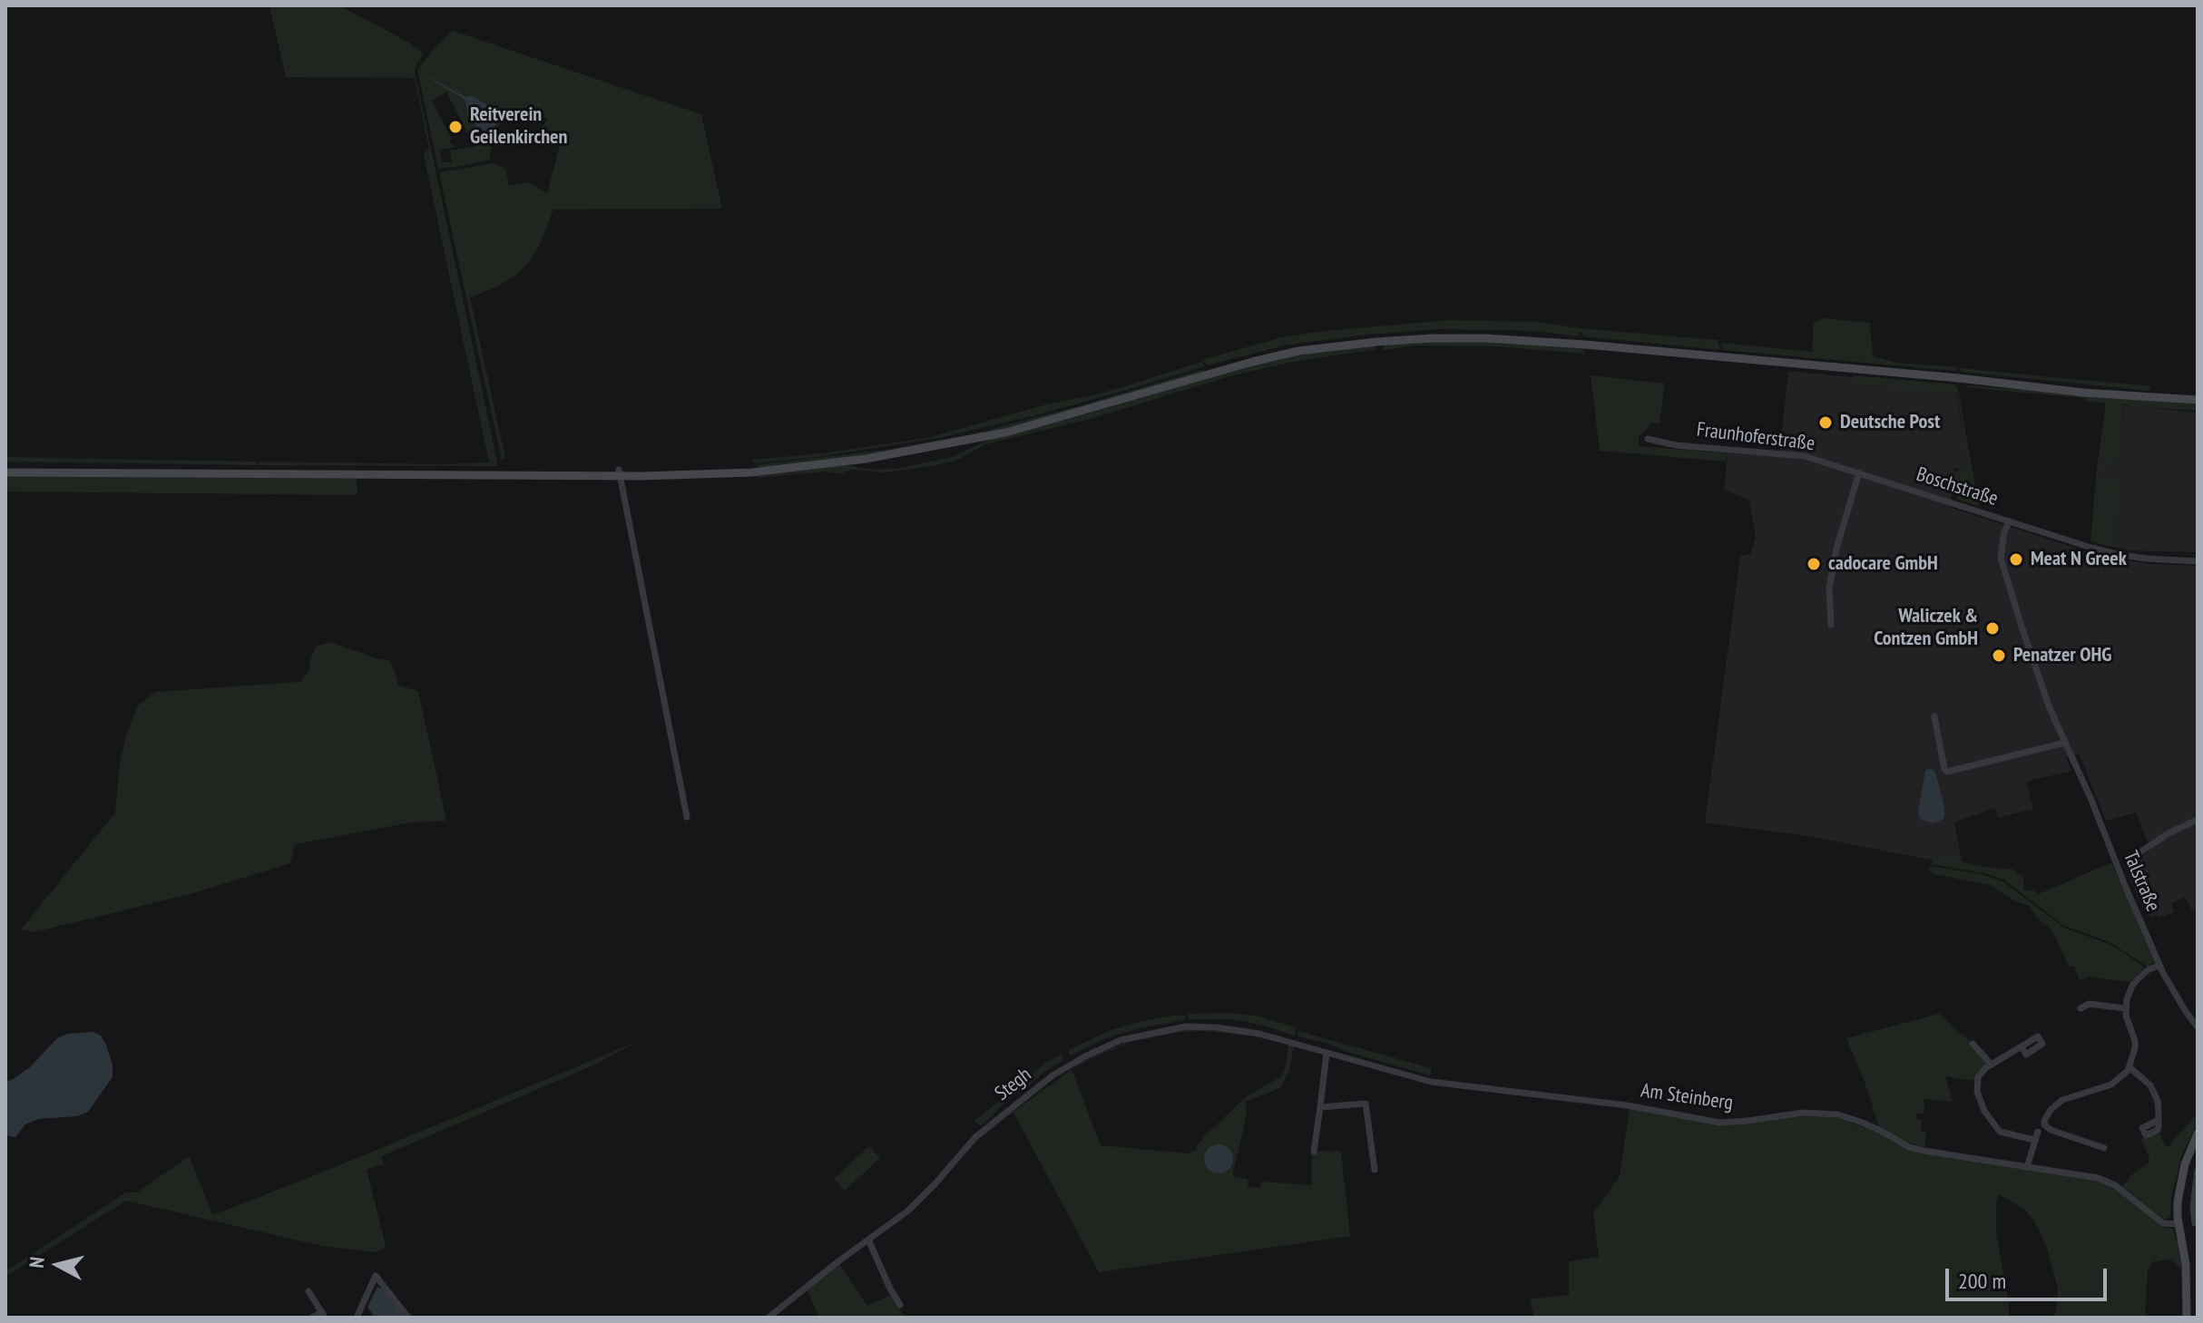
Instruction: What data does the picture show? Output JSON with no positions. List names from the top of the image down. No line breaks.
{"streets":{"street":["Fraunhoferstraße","Boschstraße","Talstraße","Stegh","Am Steinberg"]},"crossings":[["Fraunhoferstraße","Boschstraße"],["Boschstraße","Talstraße"],["Stegh","Am Steinberg"]],"places":["Reitverein Geilenkirchen","Deutsche Post","Meat N Greek","cadocare GmbH","Waliczek & Contzen GmbH","Penatzer OHG"],"scale_bar":"200 m","north":"left"}
